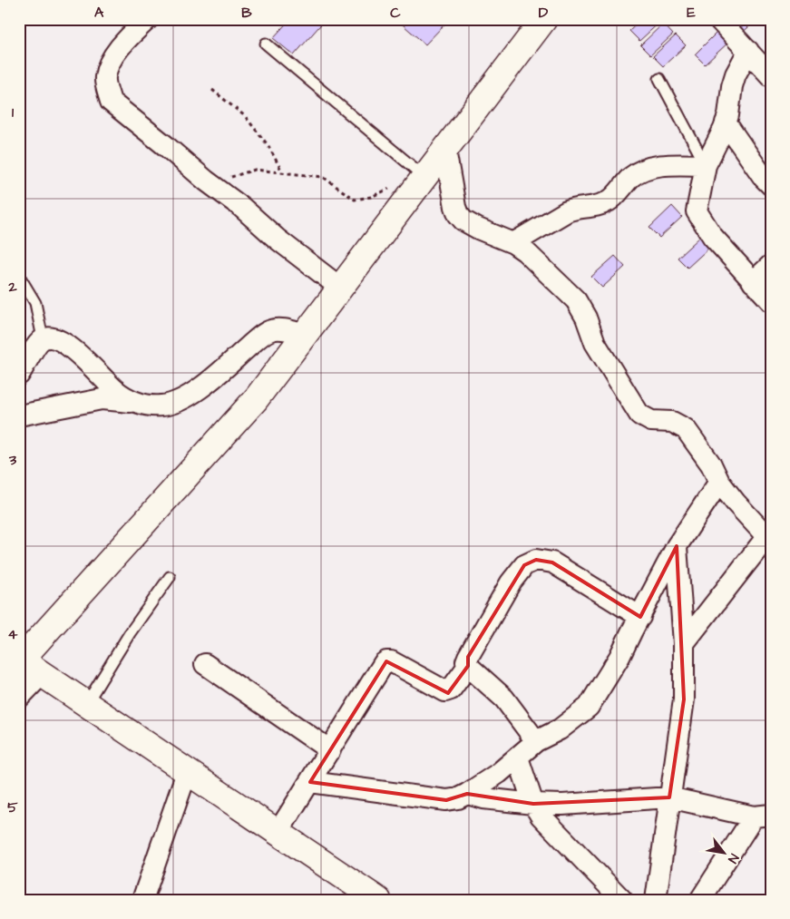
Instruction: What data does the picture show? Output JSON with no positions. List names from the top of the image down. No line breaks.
{"north":"bottom right","grid":{"columns":["A","B","C","D","E"],"rows":["1","2","3","4","5"]}}
